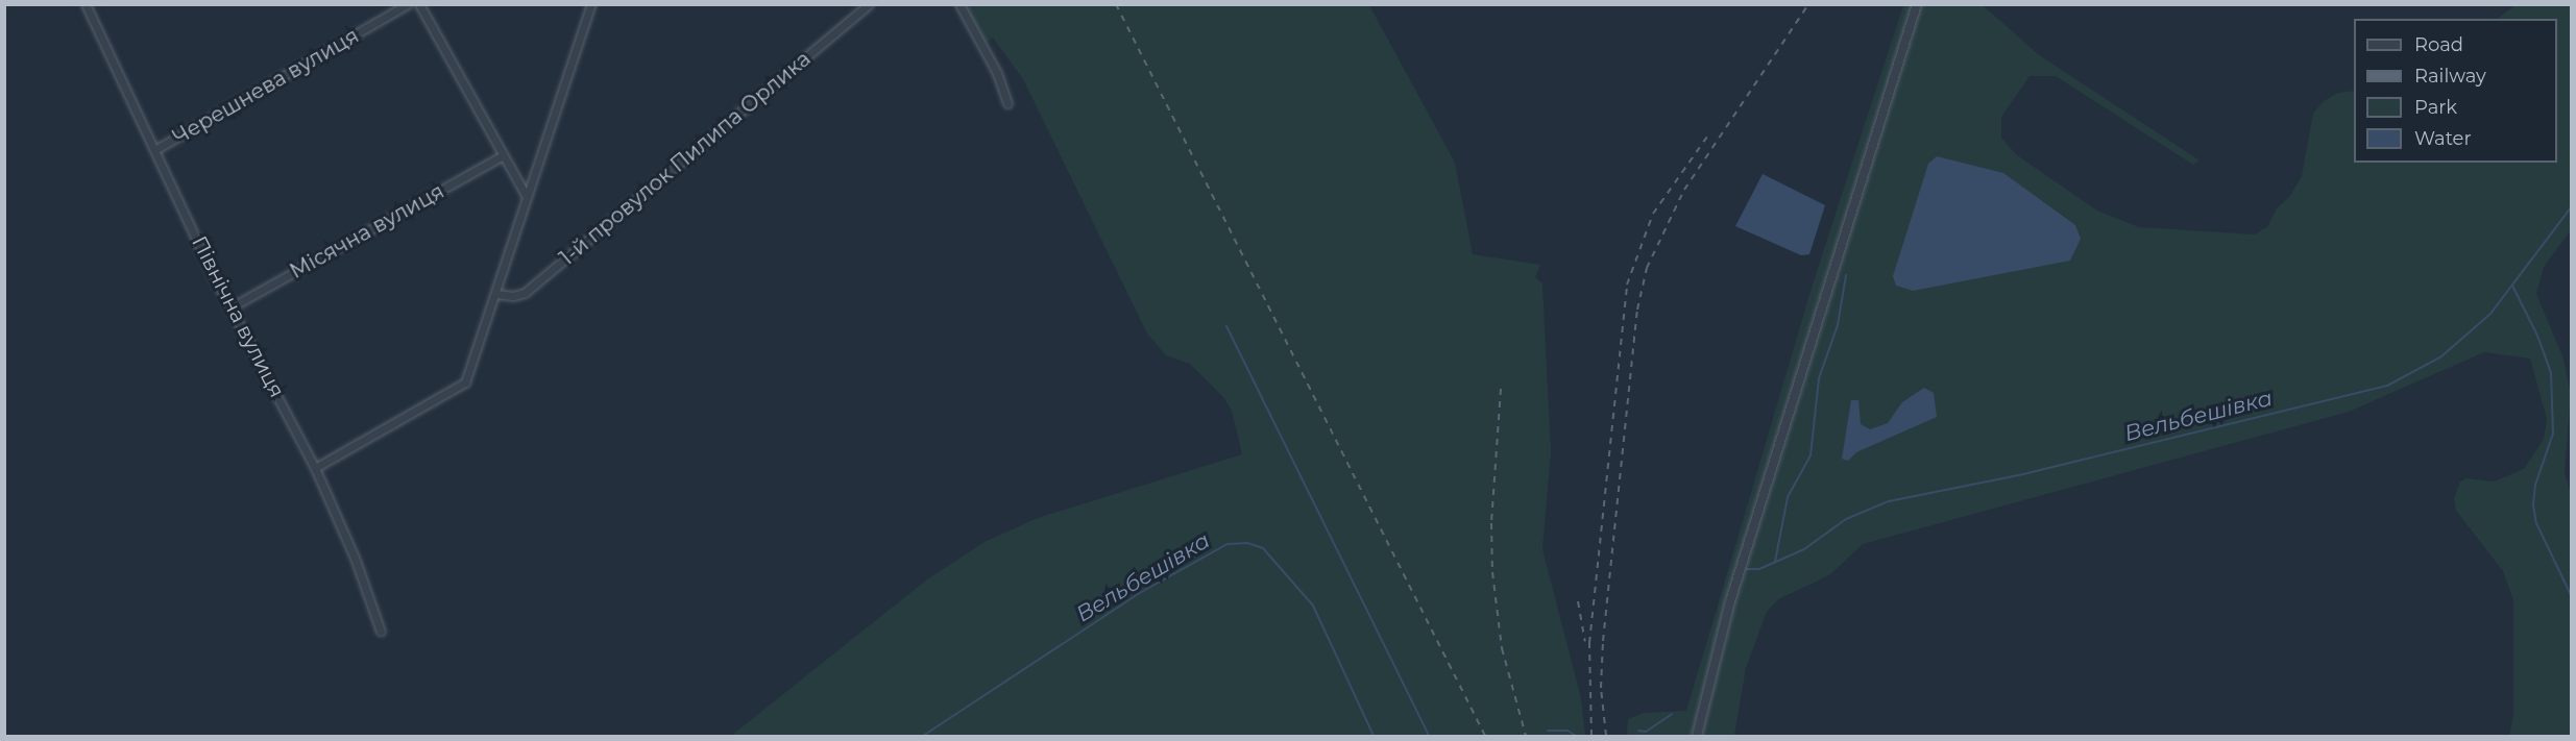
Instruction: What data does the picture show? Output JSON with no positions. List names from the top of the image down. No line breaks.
{"streets":{"street":["Черешнева вулиця","1-й провулок Пилипа Орлика","Місячна вулиця","Північна вулиця"]},"crossings":[["Черешнева вулиця","Північна вулиця"],["Місячна вулиця","Північна вулиця"]],"water":["Вельбешівка"],"legend":["Road","Railway","Park","Water"]}
